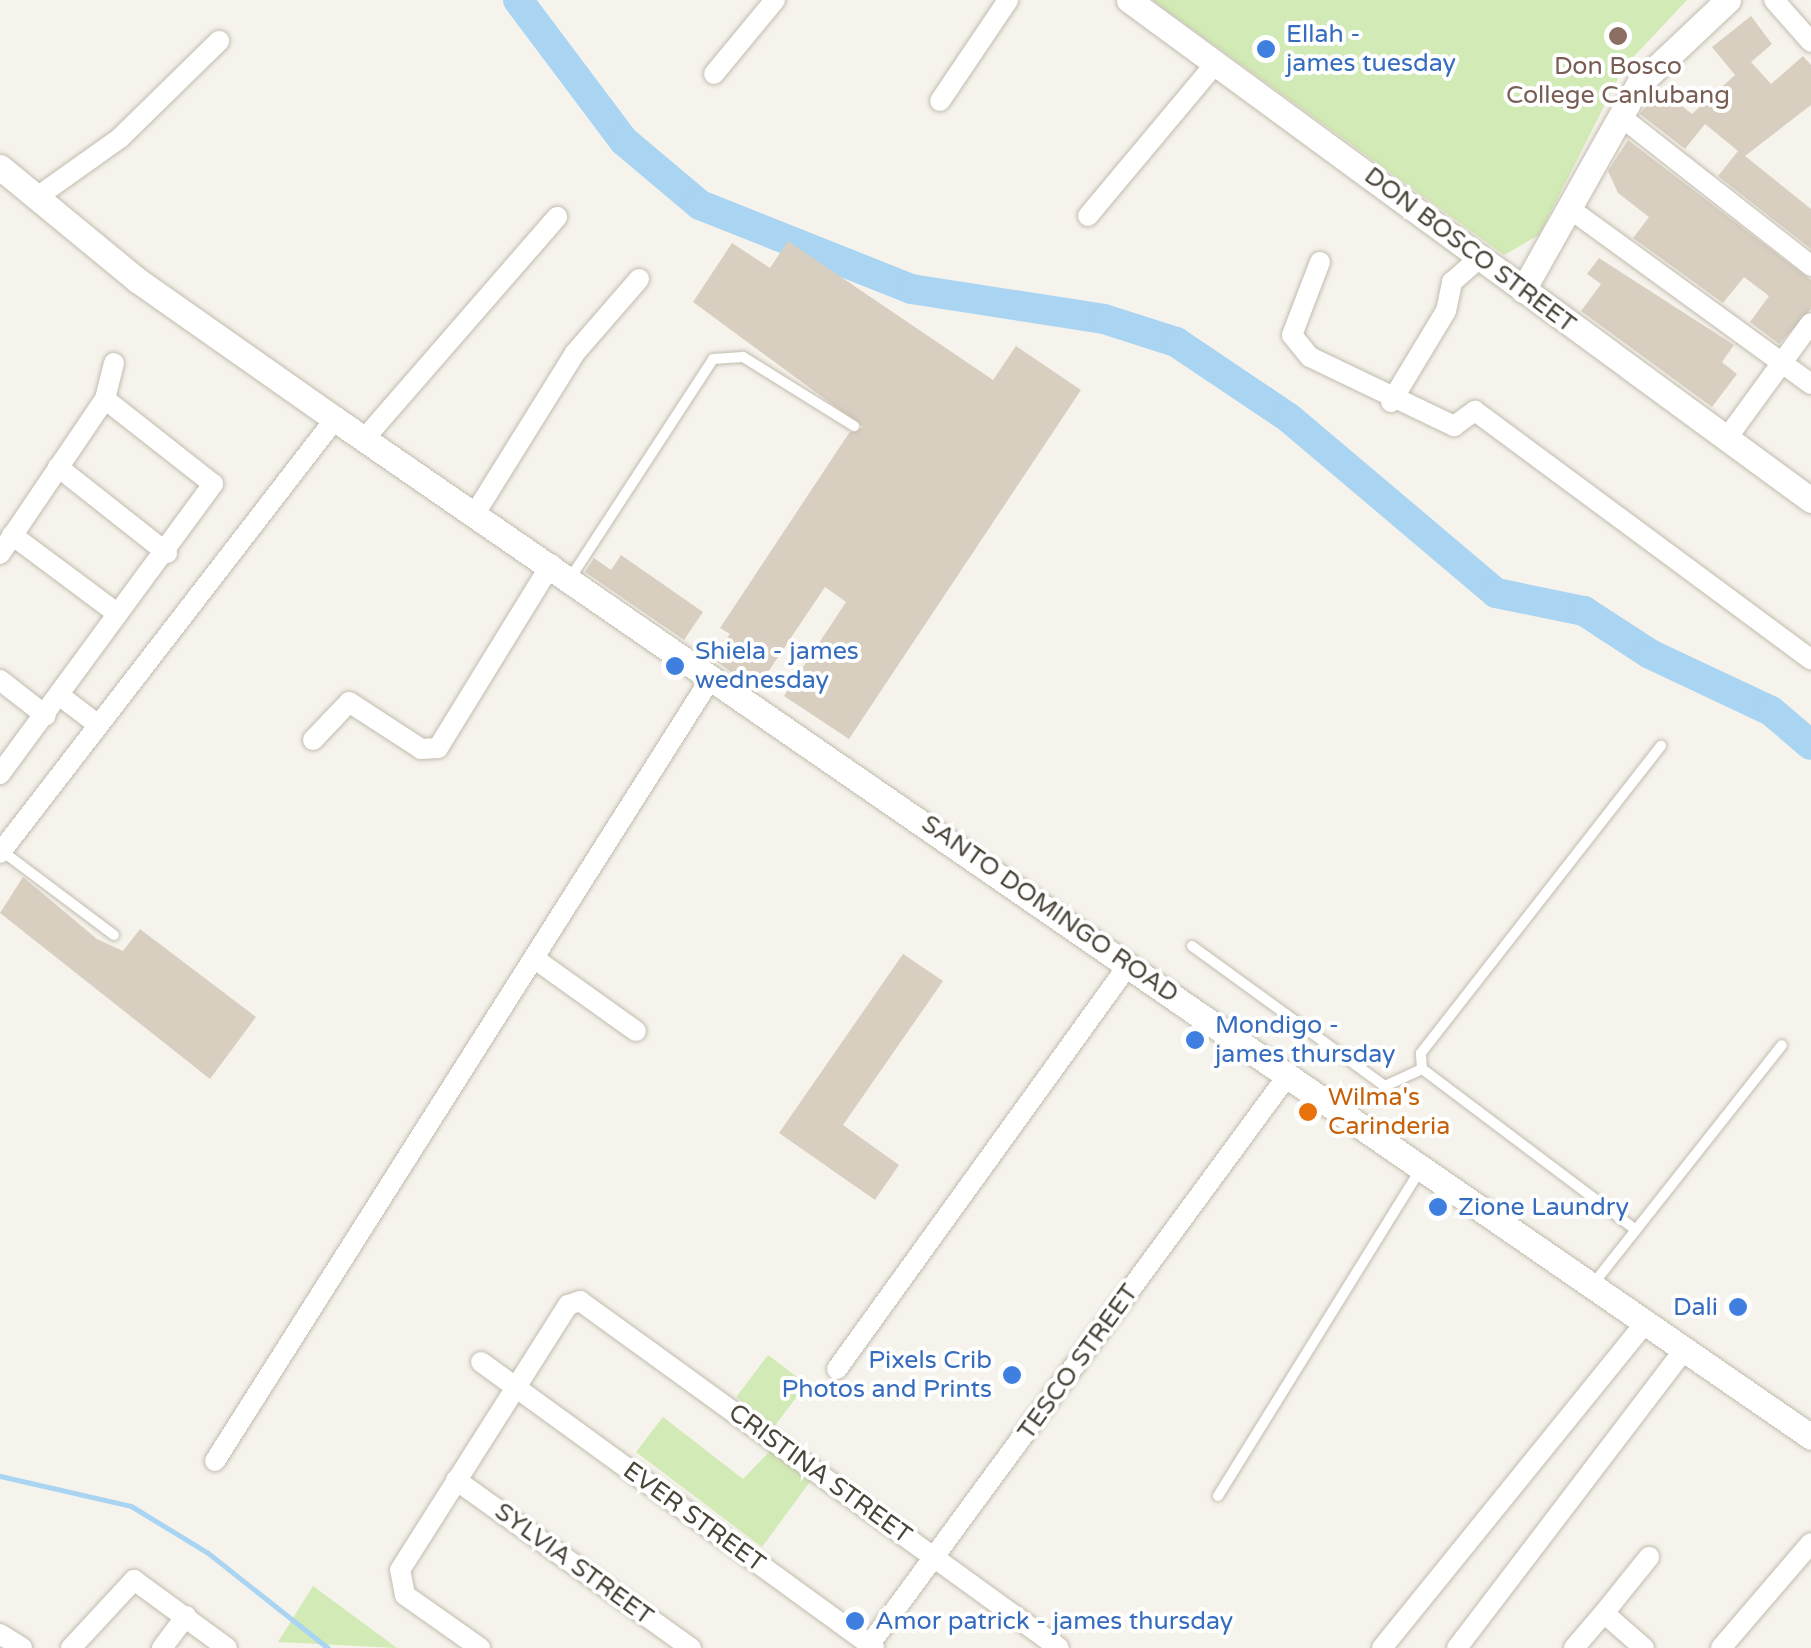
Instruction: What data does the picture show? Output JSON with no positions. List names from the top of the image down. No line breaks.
{"streets":{"street":["DON BOSCO STREET","SANTO DOMINGO ROAD","TESCO STREET","CRISTINA STREET","EVER STREET","SYLVIA STREET"]},"crossings":[["SANTO DOMINGO ROAD","TESCO STREET"],["TESCO STREET","CRISTINA STREET"],["TESCO STREET","EVER STREET"],["CRISTINA STREET","EVER STREET"]],"places":["Don Bosco College Canlubang","Ellah - james tuesday","Shiela - james wednesday","Mondigo - james thursday","Wilma's Carinderia","Zione Laundry","Dali","Pixels Crib Photos and Prints","Amor patrick - james thursday"]}
